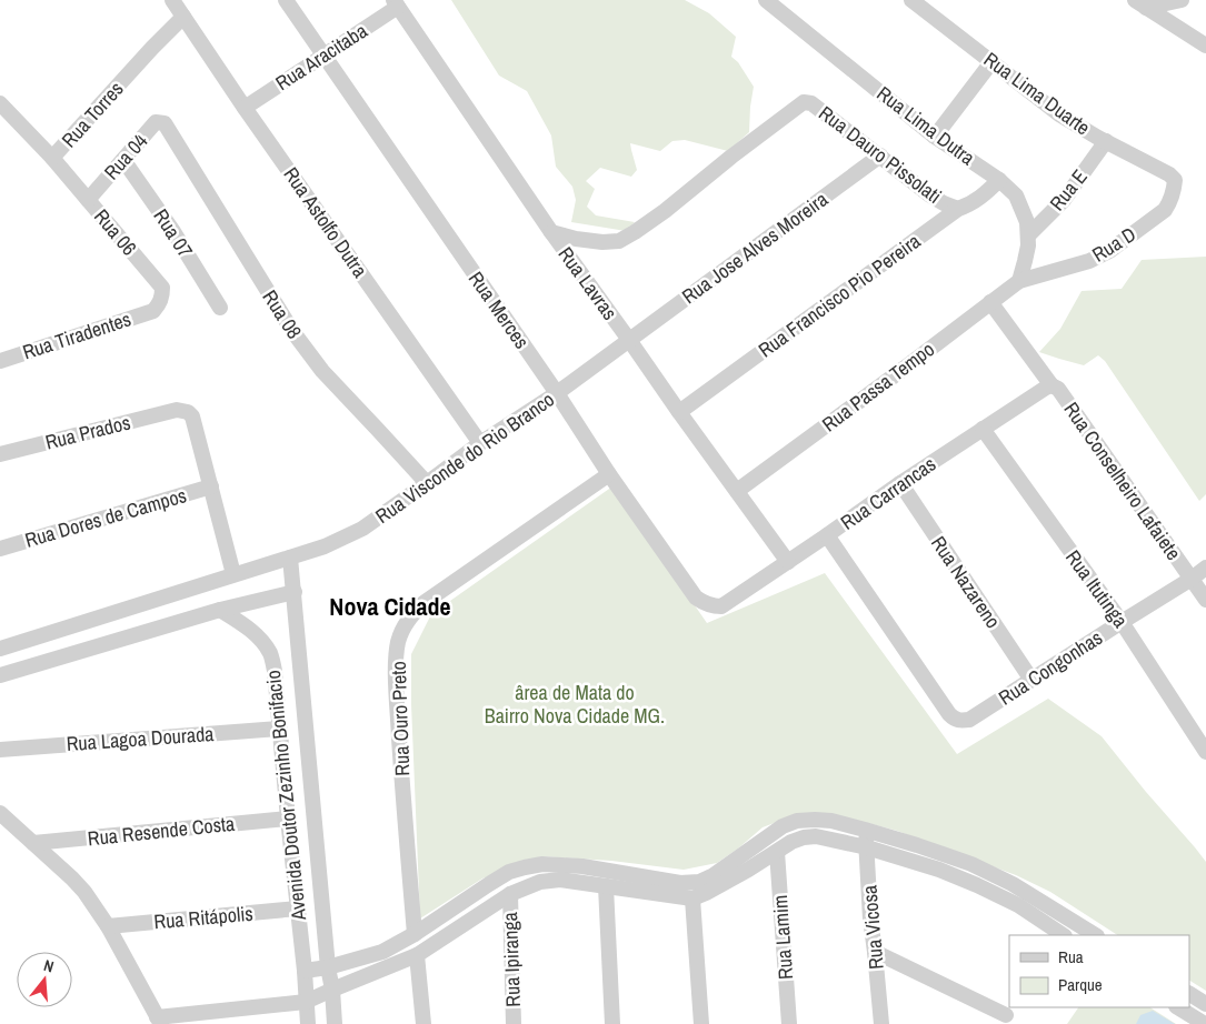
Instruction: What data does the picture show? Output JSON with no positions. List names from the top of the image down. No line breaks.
{"streets":{"street":["Rua Aracitaba","Rua Lima Duarte","Rua Torres","Rua Lima Dutra","Rua Dauro Pissolati","Rua 04","Rua E","Rua Astolfo Dutra","Rua 06","Rua 07","Rua D","Rua Jose Alves Moreira","Rua Lavras","Rua Francisco Pio Pereira","Rua Merces","Rua 08","Rua Tiradentes","Rua Passa Tempo","Rua Prados","Rua Visconde do Rio Branco","Rua Conselheiro Lafaiete","Rua Carrancas","Rua Dores de Campos","Rua Nazareno","Rua Itutinga","Rua Congonhas","Rua Ouro Preto","Rua Lagoa Dourada","Avenida Doutor Zezinho Bonifacio","Rua Resende Costa","Rua Ritápolis","Rua Vicosa","Rua Lamim","Rua Ipiranga"]},"crossings":[["Rua Aracitaba","Rua Astolfo Dutra"],["Rua Aracitaba","Rua Lavras"],["Rua Aracitaba","Rua Merces"],["Rua Lima Duarte","Rua E"],["Rua Lima Duarte","Rua D"],["Rua Torres","Rua Astolfo Dutra"],["Rua Torres","Rua 06"],["Rua Lima Dutra","Rua E"],["Rua Lima Dutra","Rua D"],["Rua Lima Dutra","Rua Francisco Pio Pereira"],["Rua Lima Dutra","Rua Passa Tempo"],["Rua Dauro Pissolati","Rua Jose Alves Moreira"],["Rua Dauro Pissolati","Rua Lavras"],["Rua Dauro Pissolati","Rua Francisco Pio Pereira"],["Rua 04","Rua 06"],["Rua 04","Rua 07"],["Rua 04","Rua 08"],["Rua Astolfo Dutra","Rua Visconde do Rio Branco"],["Rua 06","Rua Tiradentes"],["Rua D","Rua Passa Tempo"],["Rua Jose Alves Moreira","Rua Lavras"],["Rua Jose Alves Moreira","Rua Visconde do Rio Branco"],["Rua Lavras","Rua Francisco Pio Pereira"],["Rua Lavras","Rua Passa Tempo"],["Rua Lavras","Rua Visconde do Rio Branco"],["Rua Lavras","Rua Carrancas"],["Rua Merces","Rua Visconde do Rio Branco"],["Rua Merces","Rua Carrancas"],["Rua Merces","Rua Ouro Preto"],["Rua 08","Rua Visconde do Rio Branco"],["Rua Passa Tempo","Rua Conselheiro Lafaiete"],["Rua Prados","Rua Dores de Campos"],["Rua Visconde do Rio Branco","Avenida Doutor Zezinho Bonifacio"],["Rua Conselheiro Lafaiete","Rua Carrancas"],["Rua Conselheiro Lafaiete","Rua Congonhas"],["Rua Carrancas","Rua Nazareno"],["Rua Carrancas","Rua Itutinga"],["Rua Carrancas","Rua Congonhas"],["Rua Nazareno","Rua Congonhas"],["Rua Itutinga","Rua Congonhas"],["Rua Lagoa Dourada","Avenida Doutor Zezinho Bonifacio"],["Avenida Doutor Zezinho Bonifacio","Rua Resende Costa"],["Avenida Doutor Zezinho Bonifacio","Rua Ritápolis"]],"districts":["Nova Cidade"],"parks":["ârea de Mata do Bairro Nova Cidade MG."],"legend":["Rua","Parque"],"north":"top"}
